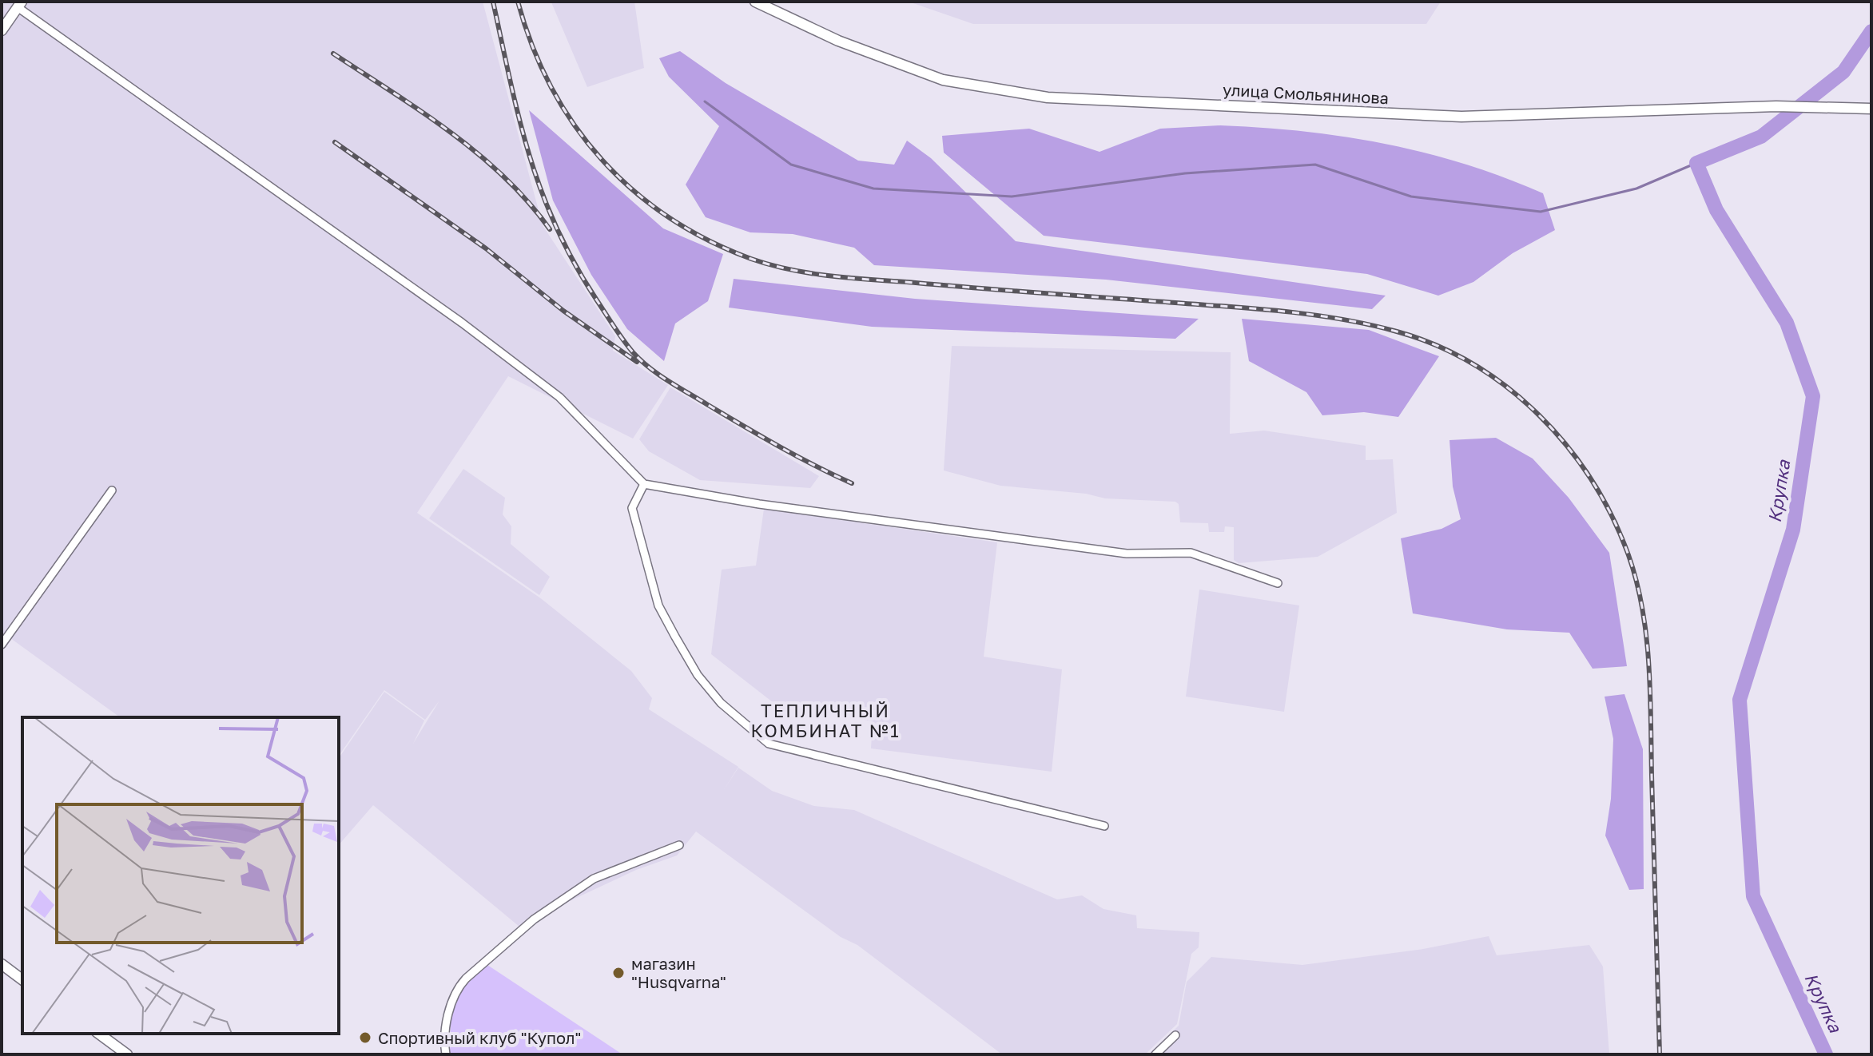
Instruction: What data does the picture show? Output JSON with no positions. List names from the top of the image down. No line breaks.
{"streets":{"street":["улица Смольянинова"]},"districts":["ТЕПЛИЧНЫЙ КОМБИНАТ №1"],"water":["Крупка"],"places":["магазин \"Husqvarna\"","Спортивный клуб \"Купол\""]}
